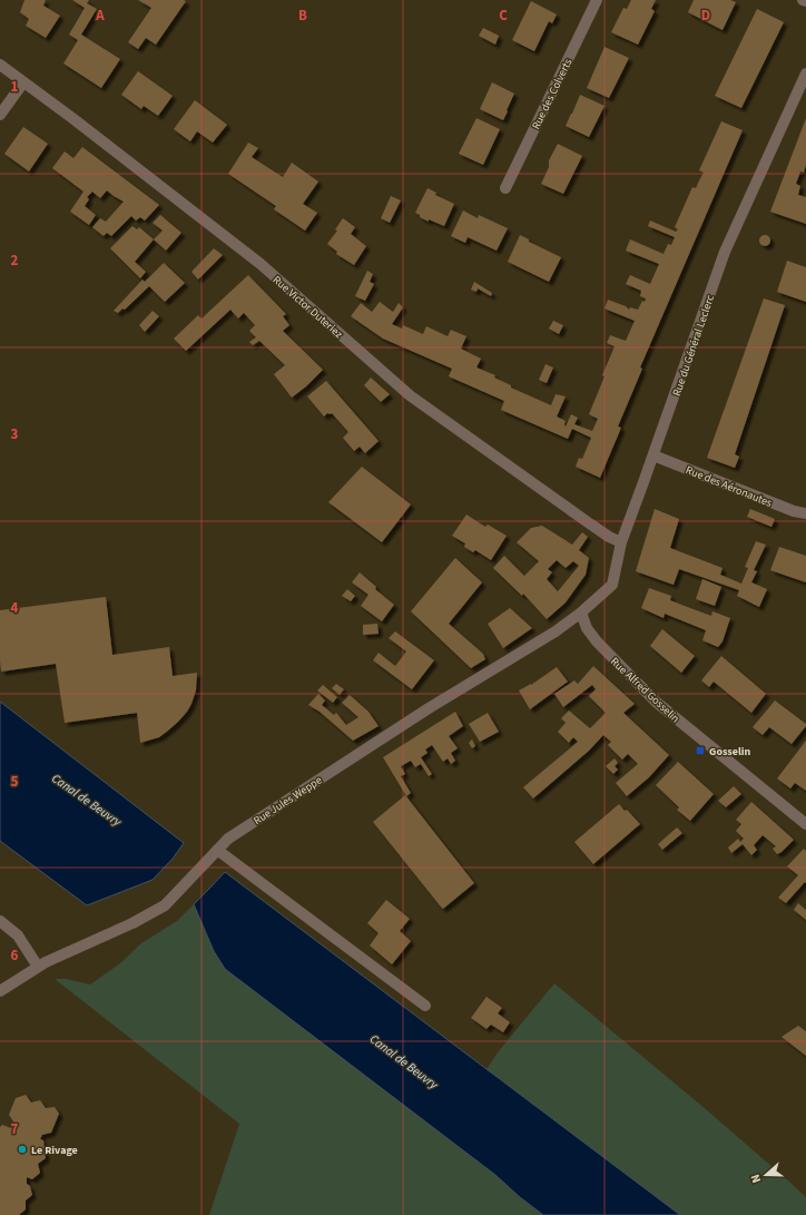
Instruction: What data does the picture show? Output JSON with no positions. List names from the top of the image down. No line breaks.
{"streets":{"street":["Rue des Colverts","Rue Victor Duteriez","Rue du Général Leclerc","Rue des Aéronautes","Rue Alfred Gosselin","Rue Jules Weppe"]},"crossings":[["Rue Victor Duteriez","Rue du Général Leclerc"],["Rue du Général Leclerc","Rue des Aéronautes"],["Rue du Général Leclerc","Rue Alfred Gosselin"],["Rue du Général Leclerc","Rue Jules Weppe"],["Rue Alfred Gosselin","Rue Jules Weppe"]],"water":["Canal de Beuvry"],"places":{"transit":["Gosselin"],"other":["Le Rivage"]},"north":"left","grid":{"columns":["A","B","C","D"],"rows":["1","2","3","4","5","6","7"]}}
